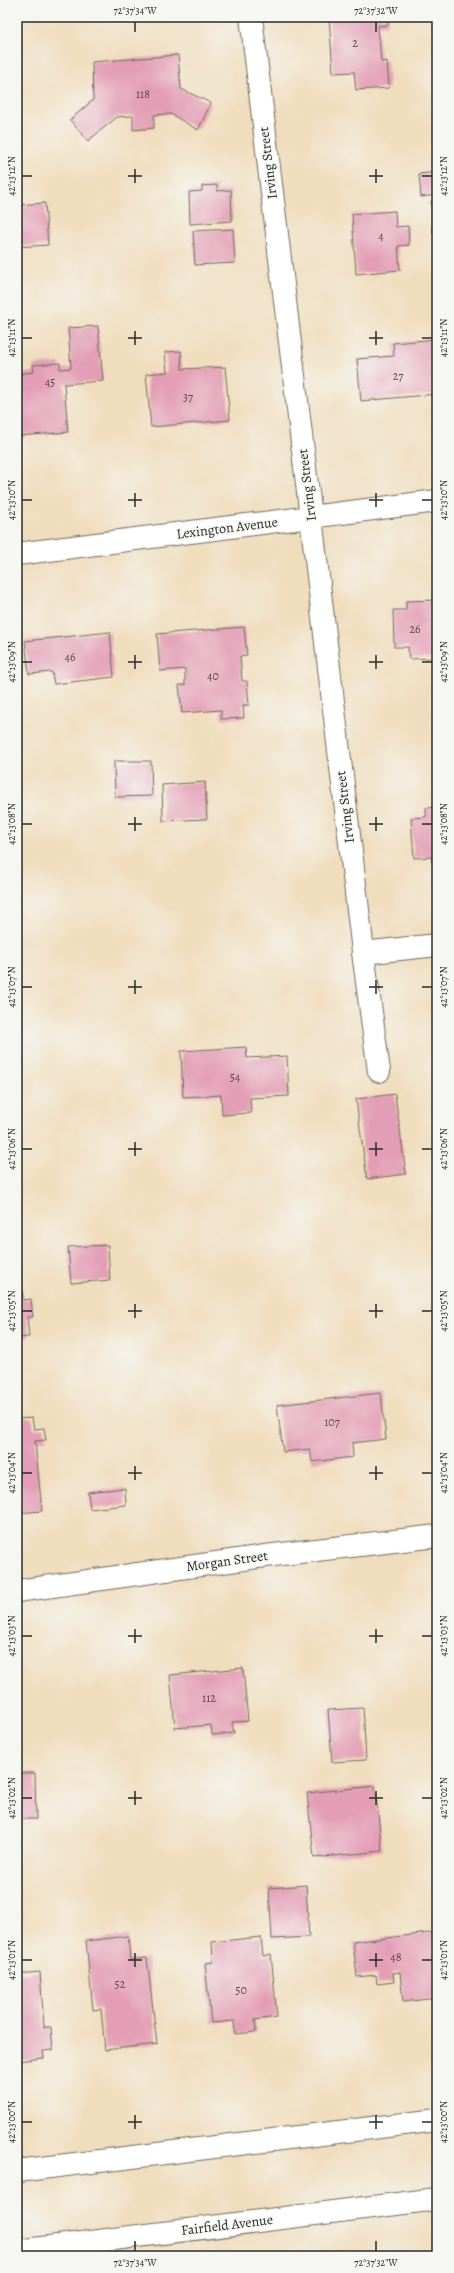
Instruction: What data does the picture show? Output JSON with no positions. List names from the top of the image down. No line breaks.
{"streets":{"street":["Irving Street","Lexington Avenue","Morgan Street","Fairfield Avenue"]},"crossings":[["Irving Street","Lexington Avenue"]],"house_numbers":["2","118","4","27","45","37","26","46","40","54","107","112","48","52","50"],"coordinates":["72°37'34\"W","72°37'32\"W","42°13'12\"N","42°13'11\"N","42°13'10\"N","42°13'09\"N","42°13'08\"N","42°13'07\"N","42°13'06\"N","42°13'05\"N","42°13'04\"N","42°13'03\"N","42°13'02\"N","42°13'01\"N","42°13'00\"N"]}
